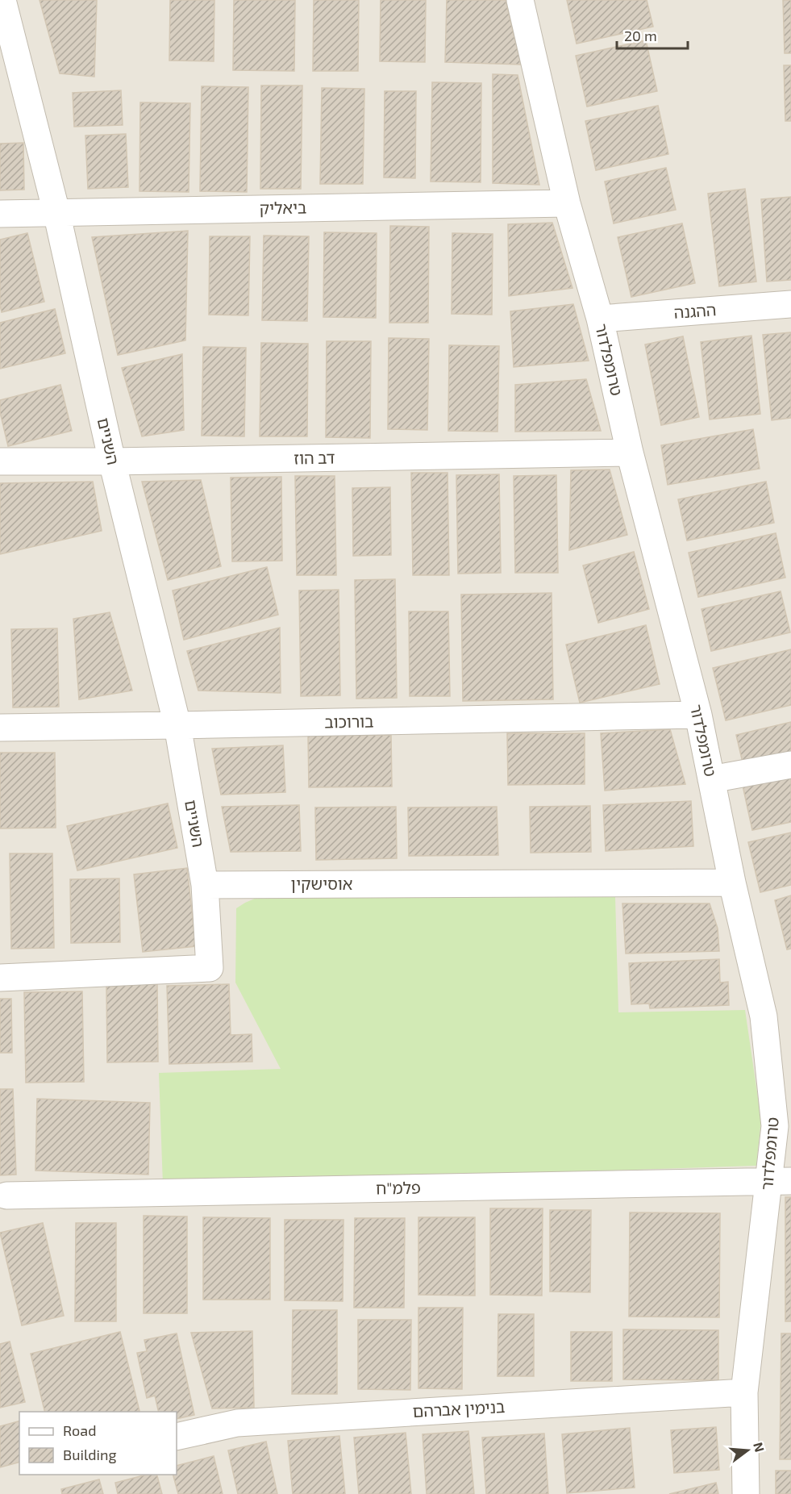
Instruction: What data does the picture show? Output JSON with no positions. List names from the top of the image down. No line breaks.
{"streets":{"street":["ביאליק","ההגנה","טרומפלדור","השניים","דב הוז","בורוכוב","אוסישקין","פלמ\"ח","בנימין אברהם"]},"crossings":[["ביאליק","טרומפלדור"],["ביאליק","השניים"],["ההגנה","טרומפלדור"],["טרומפלדור","דב הוז"],["טרומפלדור","בורוכוב"],["טרומפלדור","אוסישקין"],["טרומפלדור","פלמ\"ח"],["טרומפלדור","בנימין אברהם"],["השניים","דב הוז"],["השניים","בורוכוב"],["השניים","אוסישקין"]],"legend":["Road","Building"],"scale_bar":"20 m","north":"right"}
